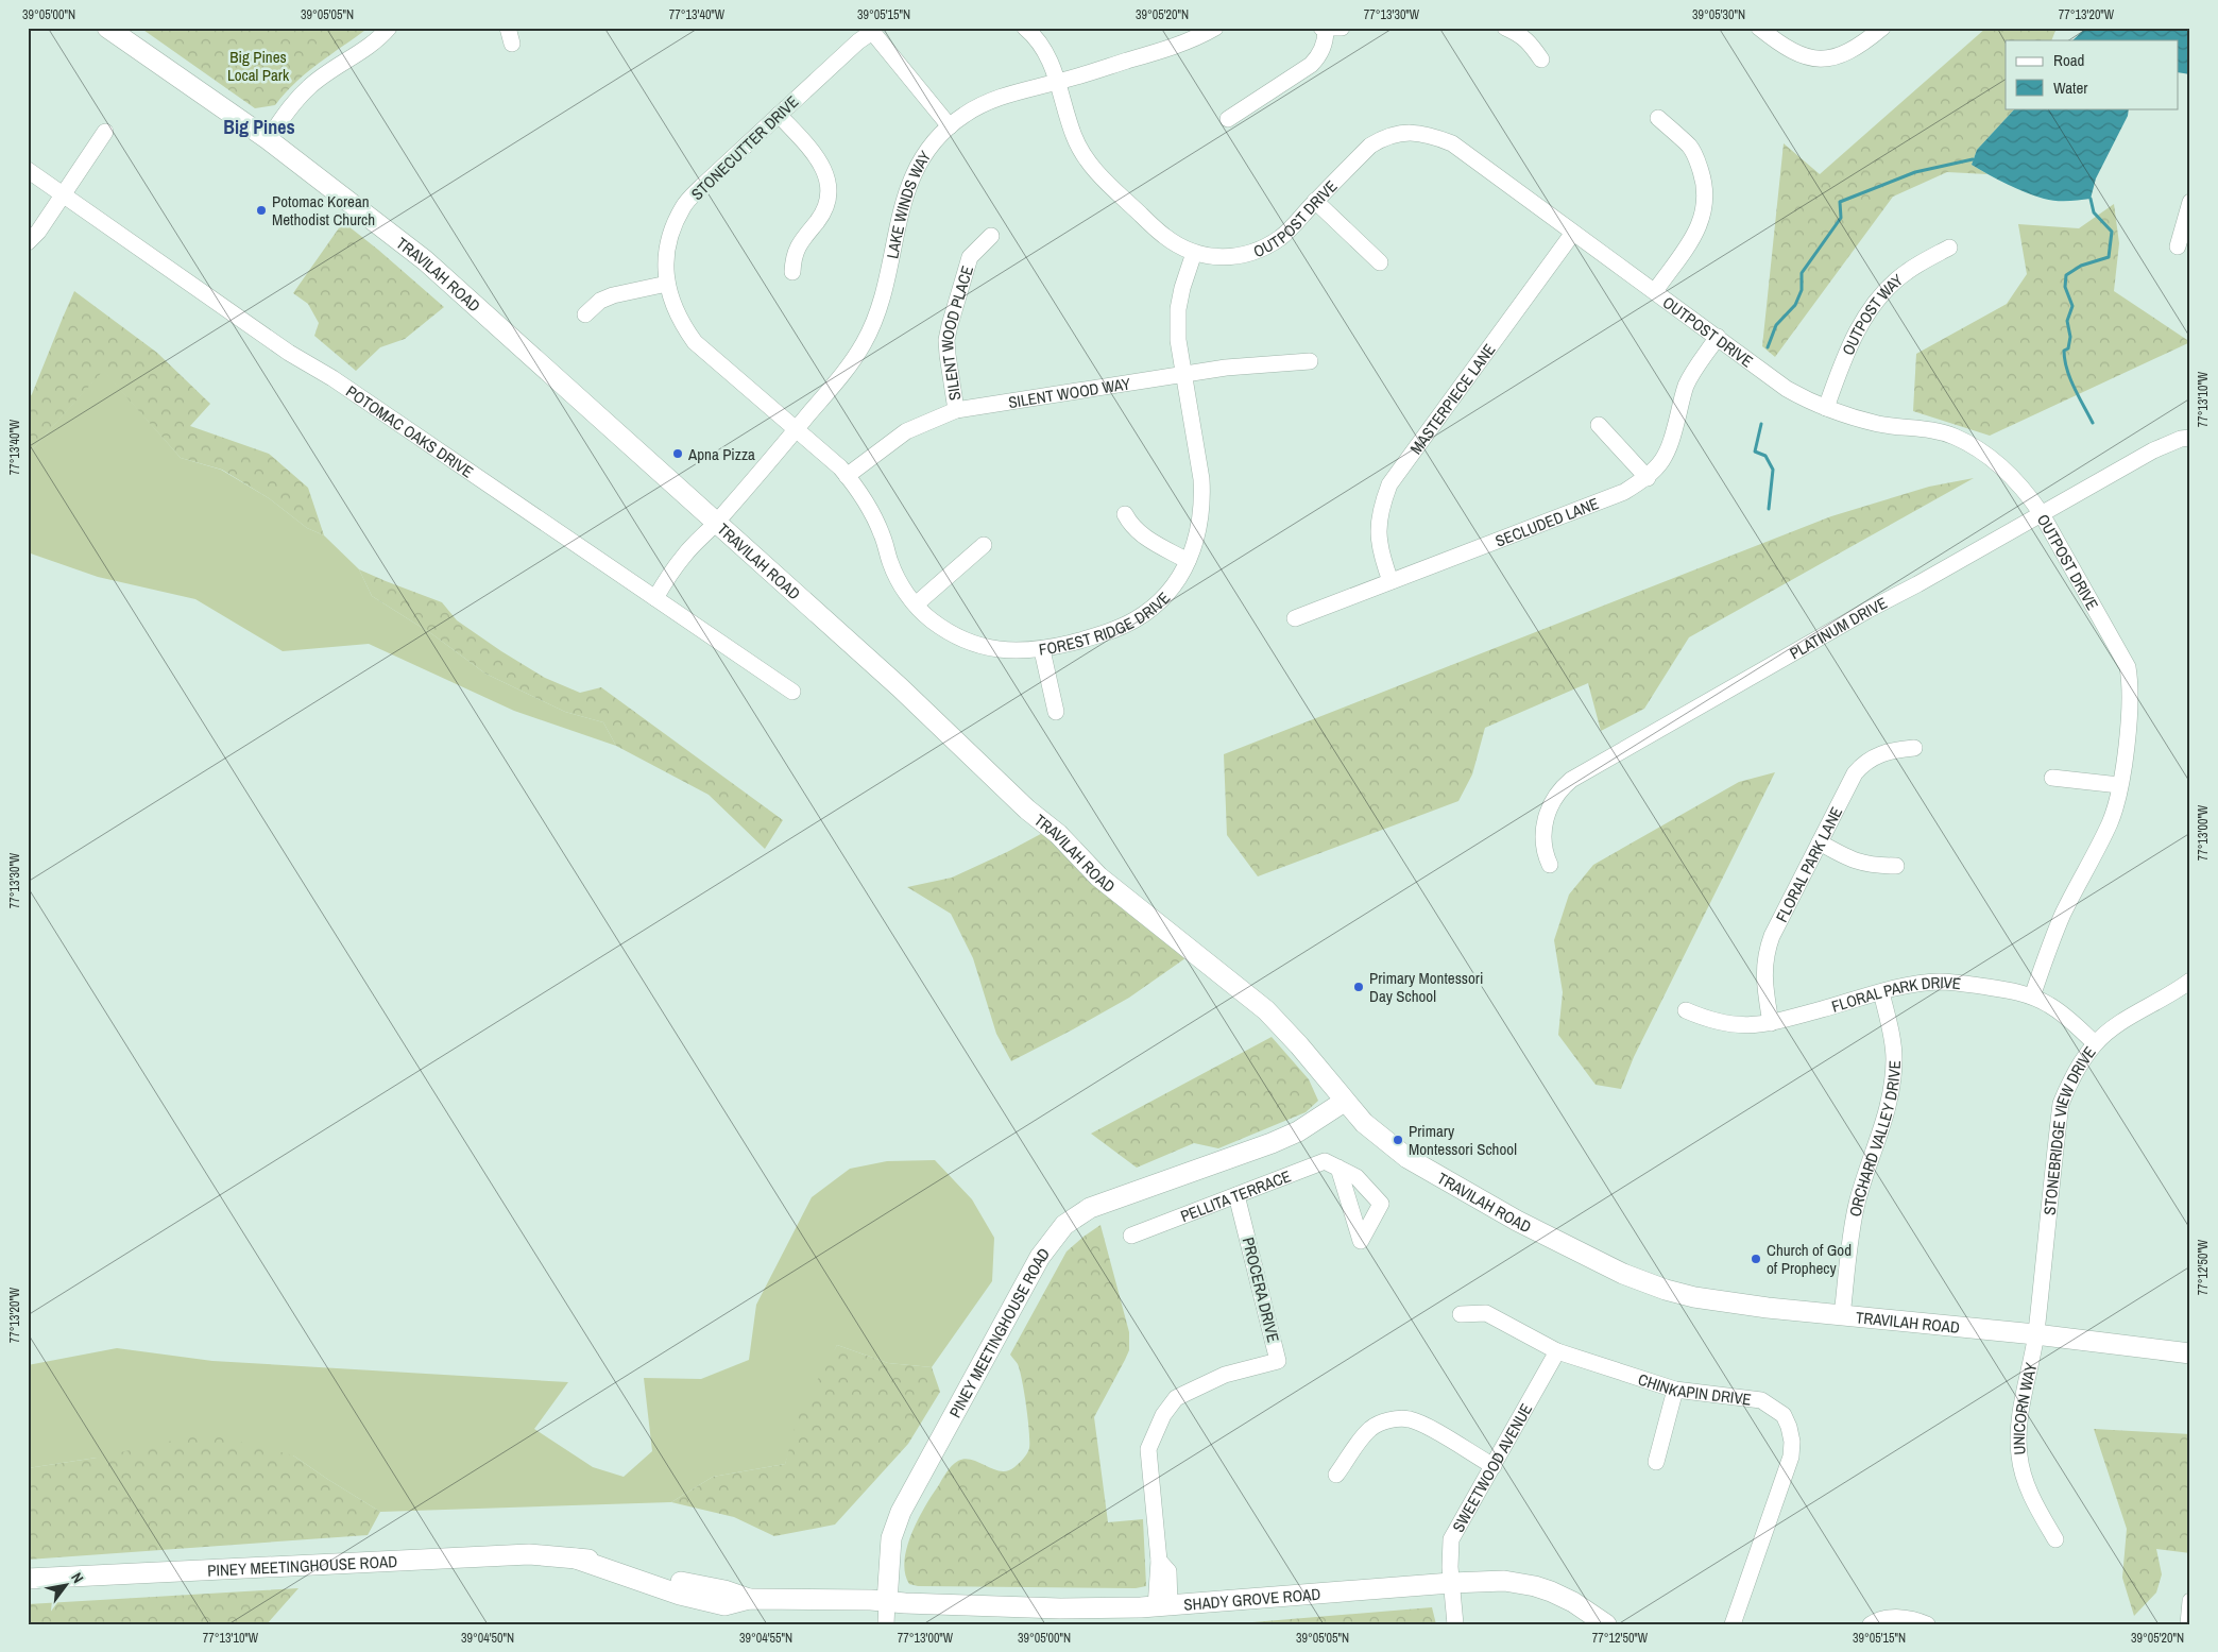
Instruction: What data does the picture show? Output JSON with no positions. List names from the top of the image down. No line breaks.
{"streets":{"main road":["TRAVILAH ROAD","PINEY MEETINGHOUSE ROAD","SHADY GROVE ROAD"],"street":["STONECUTTER DRIVE","LAKE WINDS WAY","OUTPOST DRIVE","OUTPOST WAY","SILENT WOOD PLACE","SILENT WOOD WAY","MASTERPIECE LANE","POTOMAC OAKS DRIVE","SECLUDED LANE","FOREST RIDGE DRIVE","PLATINUM DRIVE","FLORAL PARK LANE","FLORAL PARK DRIVE","STONEBRIDGE VIEW DRIVE","ORCHARD VALLEY DRIVE","PELLITA TERRACE","PROCERA DRIVE","CHINKAPIN DRIVE","UNICORN WAY","SWEETWOOD AVENUE"]},"crossings":[["STONECUTTER DRIVE","LAKE WINDS WAY"],["STONECUTTER DRIVE","FOREST RIDGE DRIVE"],["LAKE WINDS WAY","OUTPOST DRIVE"],["LAKE WINDS WAY","TRAVILAH ROAD"],["LAKE WINDS WAY","POTOMAC OAKS DRIVE"],["LAKE WINDS WAY","FOREST RIDGE DRIVE"],["OUTPOST DRIVE","OUTPOST WAY"],["OUTPOST DRIVE","MASTERPIECE LANE"],["OUTPOST DRIVE","SECLUDED LANE"],["OUTPOST DRIVE","FOREST RIDGE DRIVE"],["OUTPOST DRIVE","PLATINUM DRIVE"],["OUTPOST DRIVE","FLORAL PARK DRIVE"],["TRAVILAH ROAD","STONEBRIDGE VIEW DRIVE"],["TRAVILAH ROAD","ORCHARD VALLEY DRIVE"],["TRAVILAH ROAD","PINEY MEETINGHOUSE ROAD"],["TRAVILAH ROAD","UNICORN WAY"],["SILENT WOOD PLACE","SILENT WOOD WAY"],["SILENT WOOD WAY","FOREST RIDGE DRIVE"],["MASTERPIECE LANE","SECLUDED LANE"],["FLORAL PARK LANE","FLORAL PARK DRIVE"],["FLORAL PARK DRIVE","STONEBRIDGE VIEW DRIVE"],["FLORAL PARK DRIVE","ORCHARD VALLEY DRIVE"],["STONEBRIDGE VIEW DRIVE","UNICORN WAY"],["PELLITA TERRACE","PROCERA DRIVE"],["PROCERA DRIVE","SHADY GROVE ROAD"],["PINEY MEETINGHOUSE ROAD","SHADY GROVE ROAD"],["CHINKAPIN DRIVE","SWEETWOOD AVENUE"],["SWEETWOOD AVENUE","SHADY GROVE ROAD"]],"districts":["Big Pines"],"parks":["Big Pines Local Park"],"places":["Potomac Korean Methodist Church","Apna Pizza","Primary Montessori Day School","Primary Montessori School","Church of God of Prophecy"],"legend":["Road","Water"],"north":"top right","coordinates":["39°05'00\"N","39°05'05\"N","77°13'40\"W","39°05'15\"N","39°05'20\"N","77°13'30\"W","39°05'30\"N","77°13'20\"W","77°13'10\"W","77°13'00\"W","77°12'50\"W","39°04'50\"N","39°04'55\"N"]}
